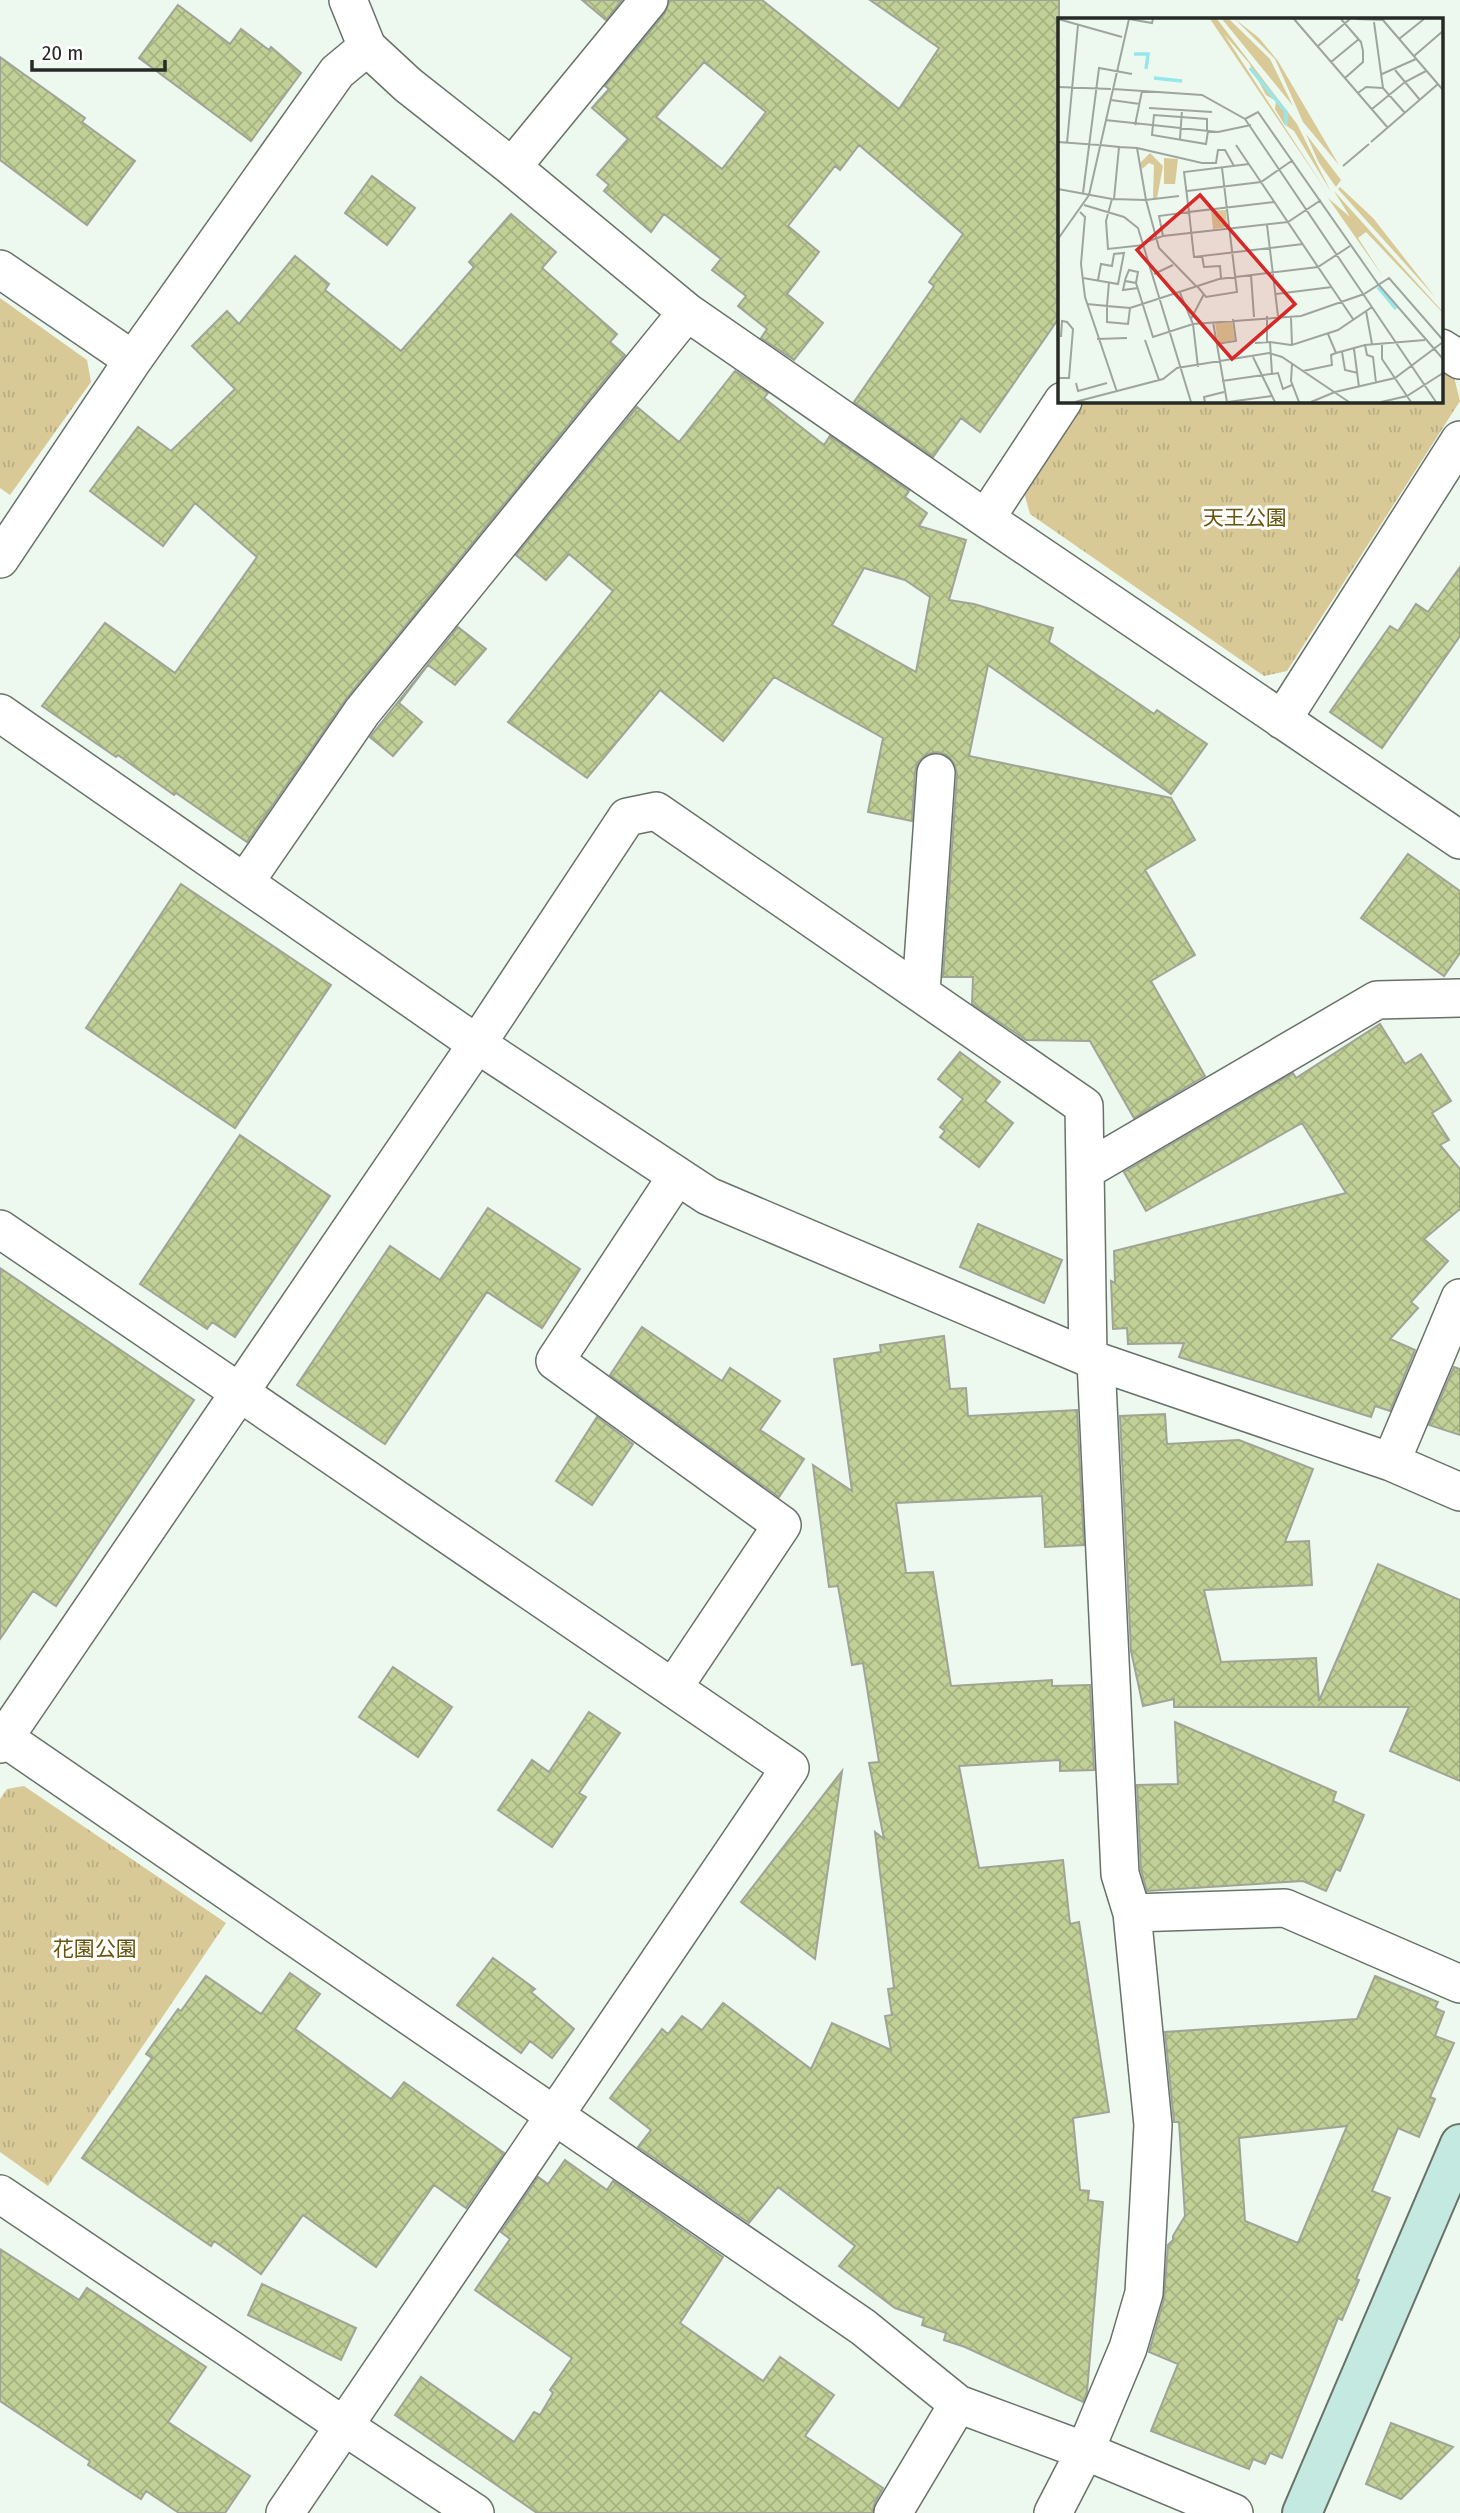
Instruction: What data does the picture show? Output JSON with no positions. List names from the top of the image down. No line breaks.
{"parks":["天王公園","花園公園"],"scale_bar":"20 m"}
